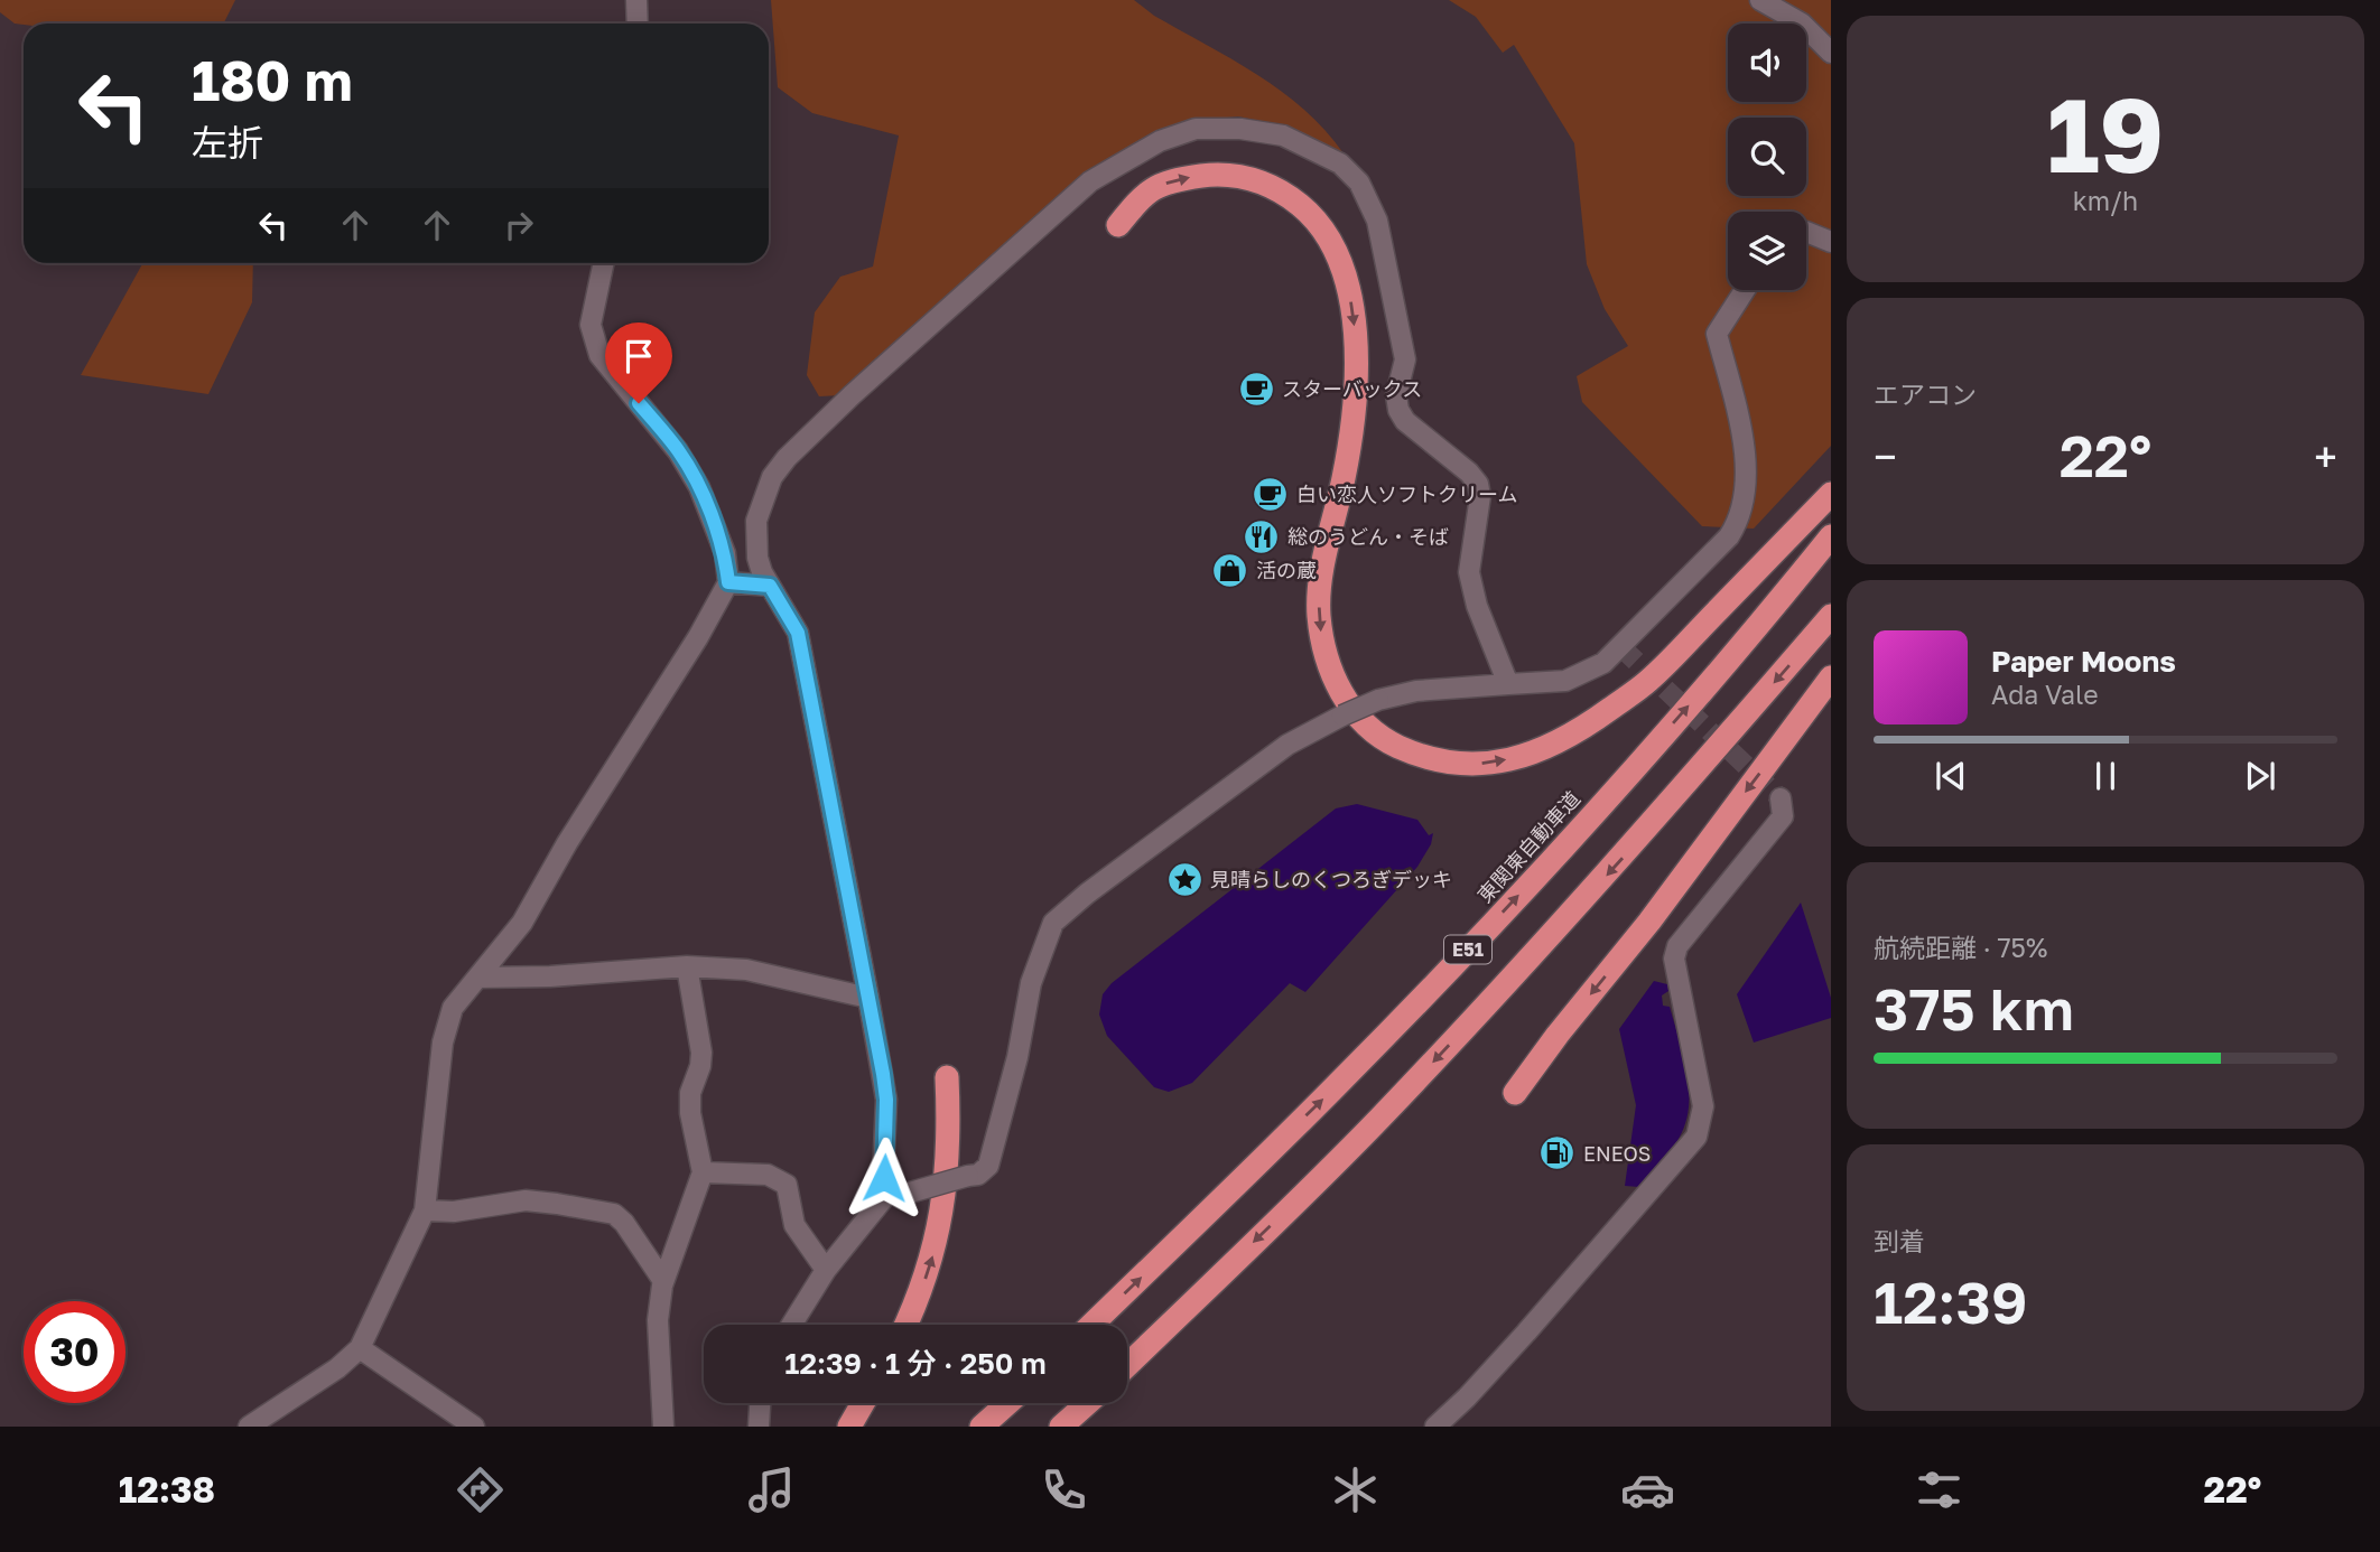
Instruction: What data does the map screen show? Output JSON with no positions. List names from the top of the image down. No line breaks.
{"streets":{"highway":["東関東自動車道","E51"]},"places":{"cafe":["スターバックス","白い恋人ソフトクリーム"],"restaurant":["総のうどん・そば"],"shop":["活の蔵"],"place":["見晴らしのくつろぎデッキ"],"fuel station":["ENEOS"]},"page":{"tile":[["19","km/h"],"エアコン",["航続距離 · 75%","375 km"],["到着","12:39"]],"turn":["180 m","左折"],"heat":["−","22°","+"],"song":["Paper Moons","Ada Vale"],"limit":"30","trip":"12:39 · 1 分 · 250 m","tabs":["12:38","22°"]}}
